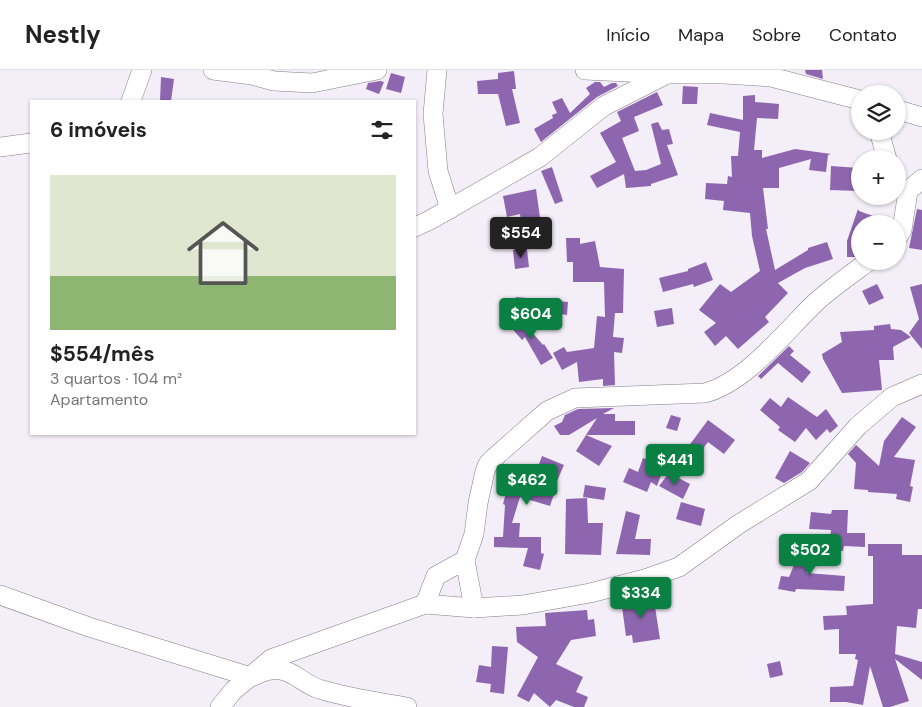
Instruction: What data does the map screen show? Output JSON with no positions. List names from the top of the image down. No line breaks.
{"page":{"header":"Nestly","nav":["Início","Mapa","Sobre","Contato"],"map_buttons":["+","−"],"heading":"6 imóveis","list":[{"name":"$554/mês","note":"3 quartos · 104 m² · Apartamento"}],"price":["$554","$604","$441","$462","$502","$334"]}}
